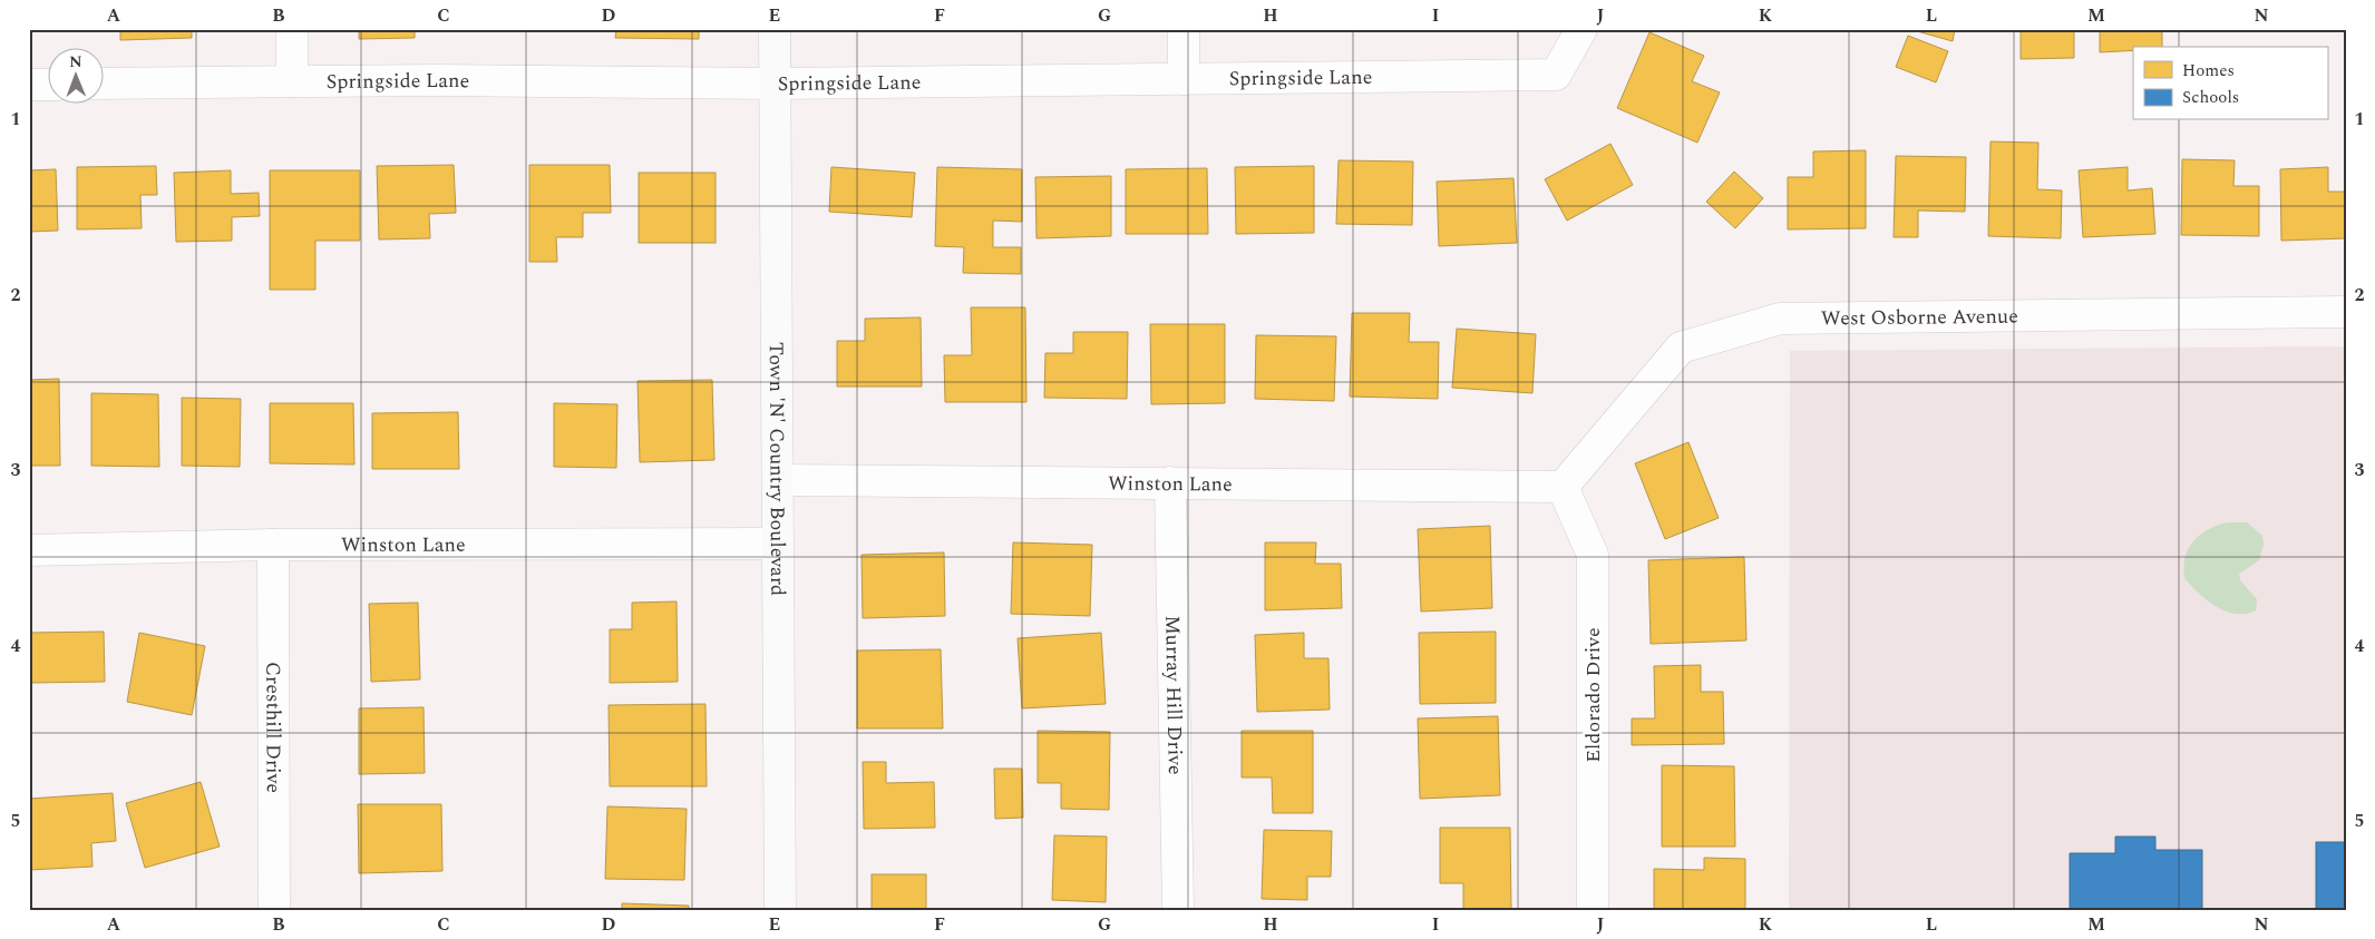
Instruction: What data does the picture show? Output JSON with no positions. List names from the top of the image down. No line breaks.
{"streets":{"street":["Springside Lane","West Osborne Avenue","Town 'N' Country Boulevard","Winston Lane","Eldorado Drive","Murray Hill Drive","Cresthill Drive"]},"crossings":[["Springside Lane","Town 'N' Country Boulevard"],["West Osborne Avenue","Winston Lane"],["West Osborne Avenue","Eldorado Drive"],["Town 'N' Country Boulevard","Winston Lane"],["Winston Lane","Eldorado Drive"],["Winston Lane","Murray Hill Drive"],["Winston Lane","Cresthill Drive"]],"legend":["Homes","Schools"],"north":"top","grid":{"columns":["A","B","C","D","E","F","G","H","I","J","K","L","M","N"],"rows":["1","2","3","4","5"]}}
